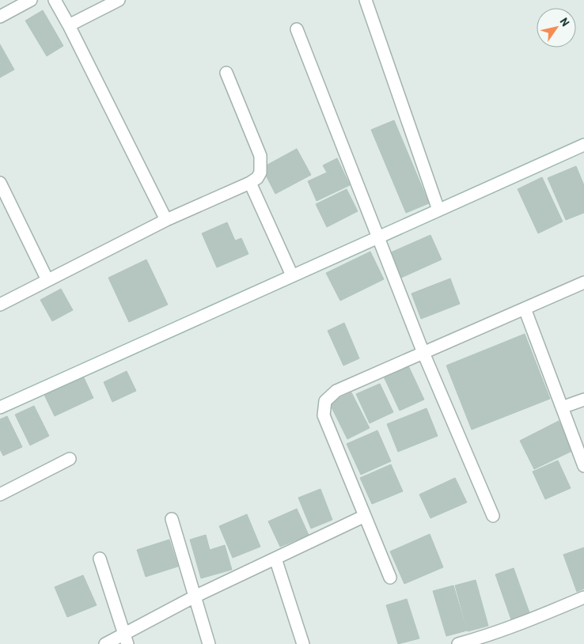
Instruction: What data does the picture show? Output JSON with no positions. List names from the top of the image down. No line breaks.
{"north":"top right"}
